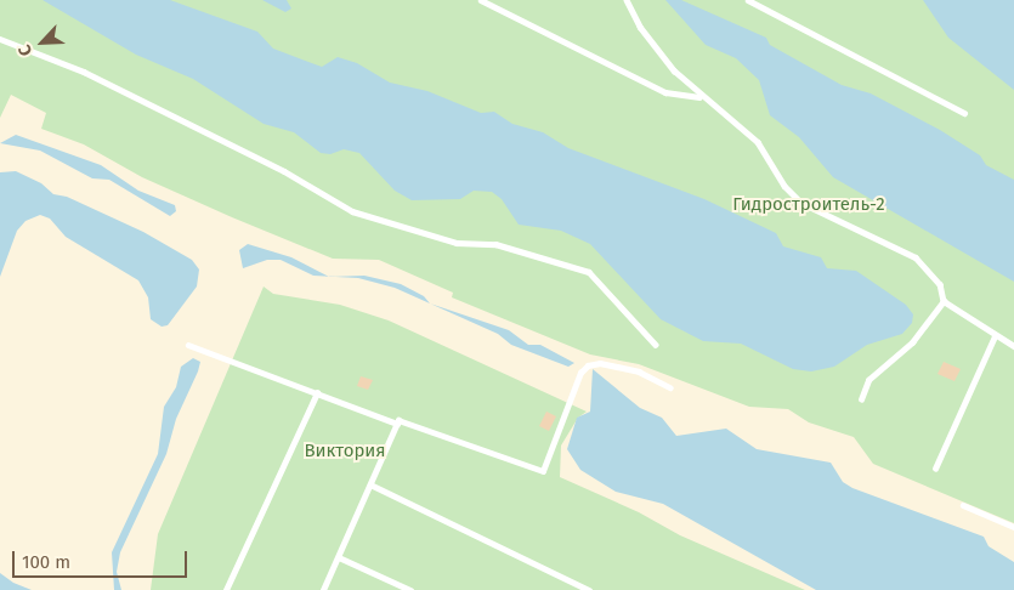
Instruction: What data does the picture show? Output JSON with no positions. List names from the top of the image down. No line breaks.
{"parks":["Гидростроитель-2","Виктория"],"scale_bar":"100 m","north":"bottom left"}
